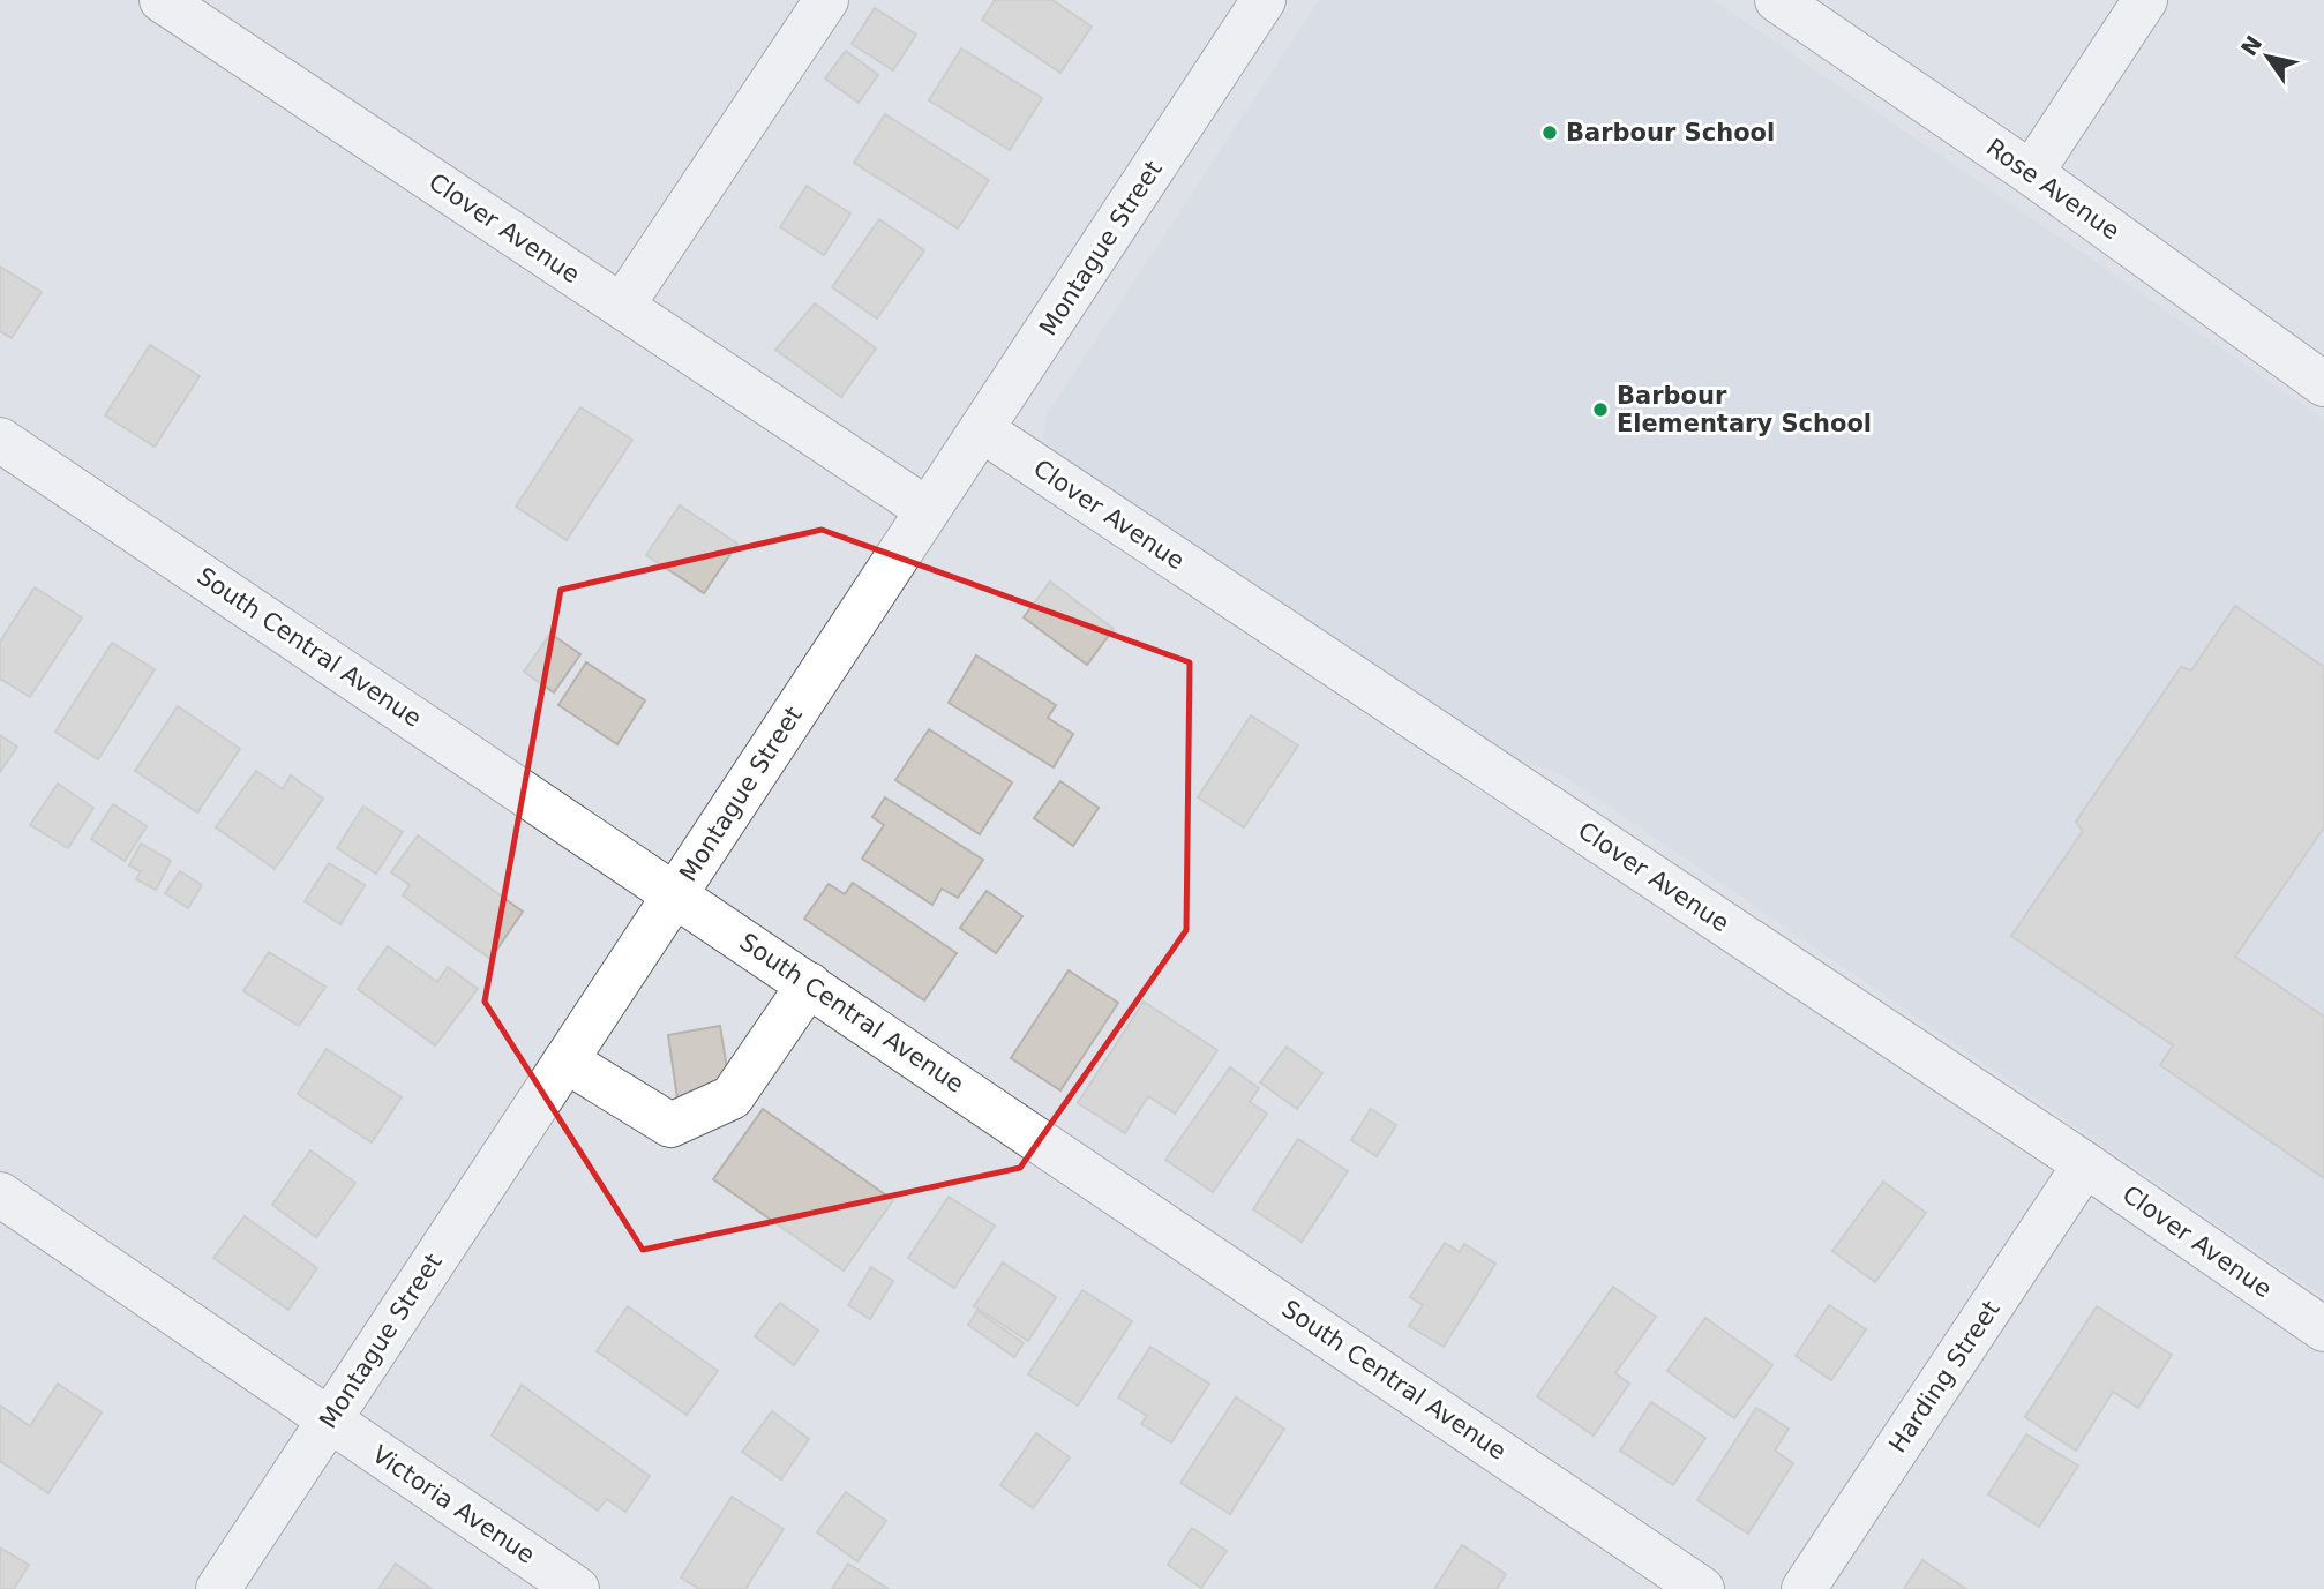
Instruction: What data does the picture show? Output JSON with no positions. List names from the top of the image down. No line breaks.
{"streets":{"street":["Rose Avenue","Clover Avenue","Montague Street","South Central Avenue","Harding Street","Victoria Avenue"]},"crossings":[["Clover Avenue","Montague Street"],["Clover Avenue","Harding Street"],["Montague Street","South Central Avenue"],["Montague Street","Victoria Avenue"]],"places":["Barbour School","Barbour Elementary School"],"north":"top left"}
